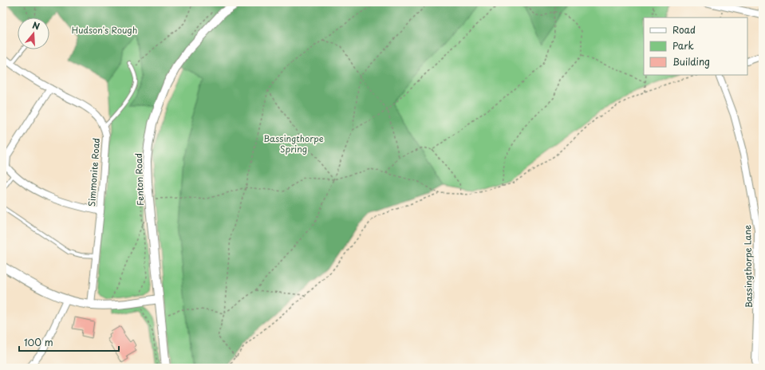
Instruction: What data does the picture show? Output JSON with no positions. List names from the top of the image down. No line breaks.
{"streets":{"street":["Simmonite Road","Fenton Road","Bassingthorpe Lane"]},"parks":["Hudson's Rough","Bassingthorpe Spring"],"legend":["Road","Park","Building"],"scale_bar":"100 m","north":"top"}
